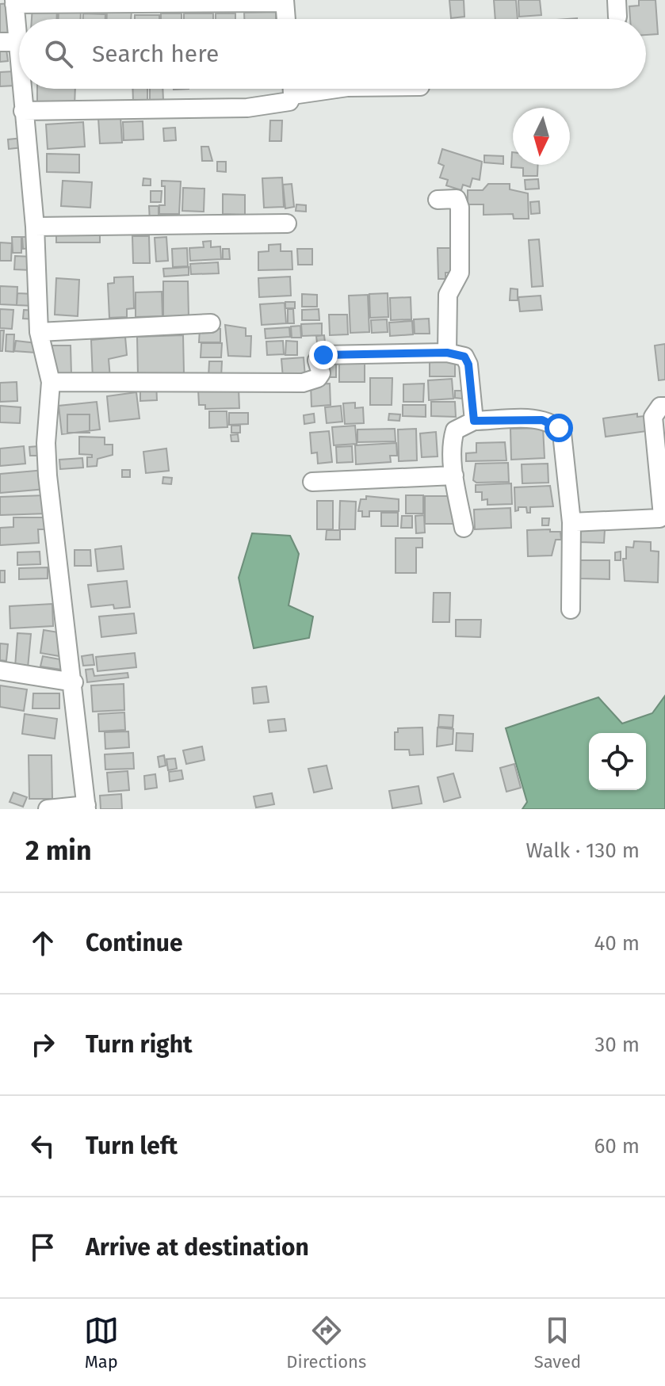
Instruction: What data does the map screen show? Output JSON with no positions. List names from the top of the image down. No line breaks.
{"north":"bottom","page":{"search":"Search here","heading":["2 min","Walk · 130 m"],"list":[["Continue","40 m"],["Turn right","30 m"],["Turn left","60 m"],"Arrive at destination"],"nav":["Map","Directions","Saved"]}}
